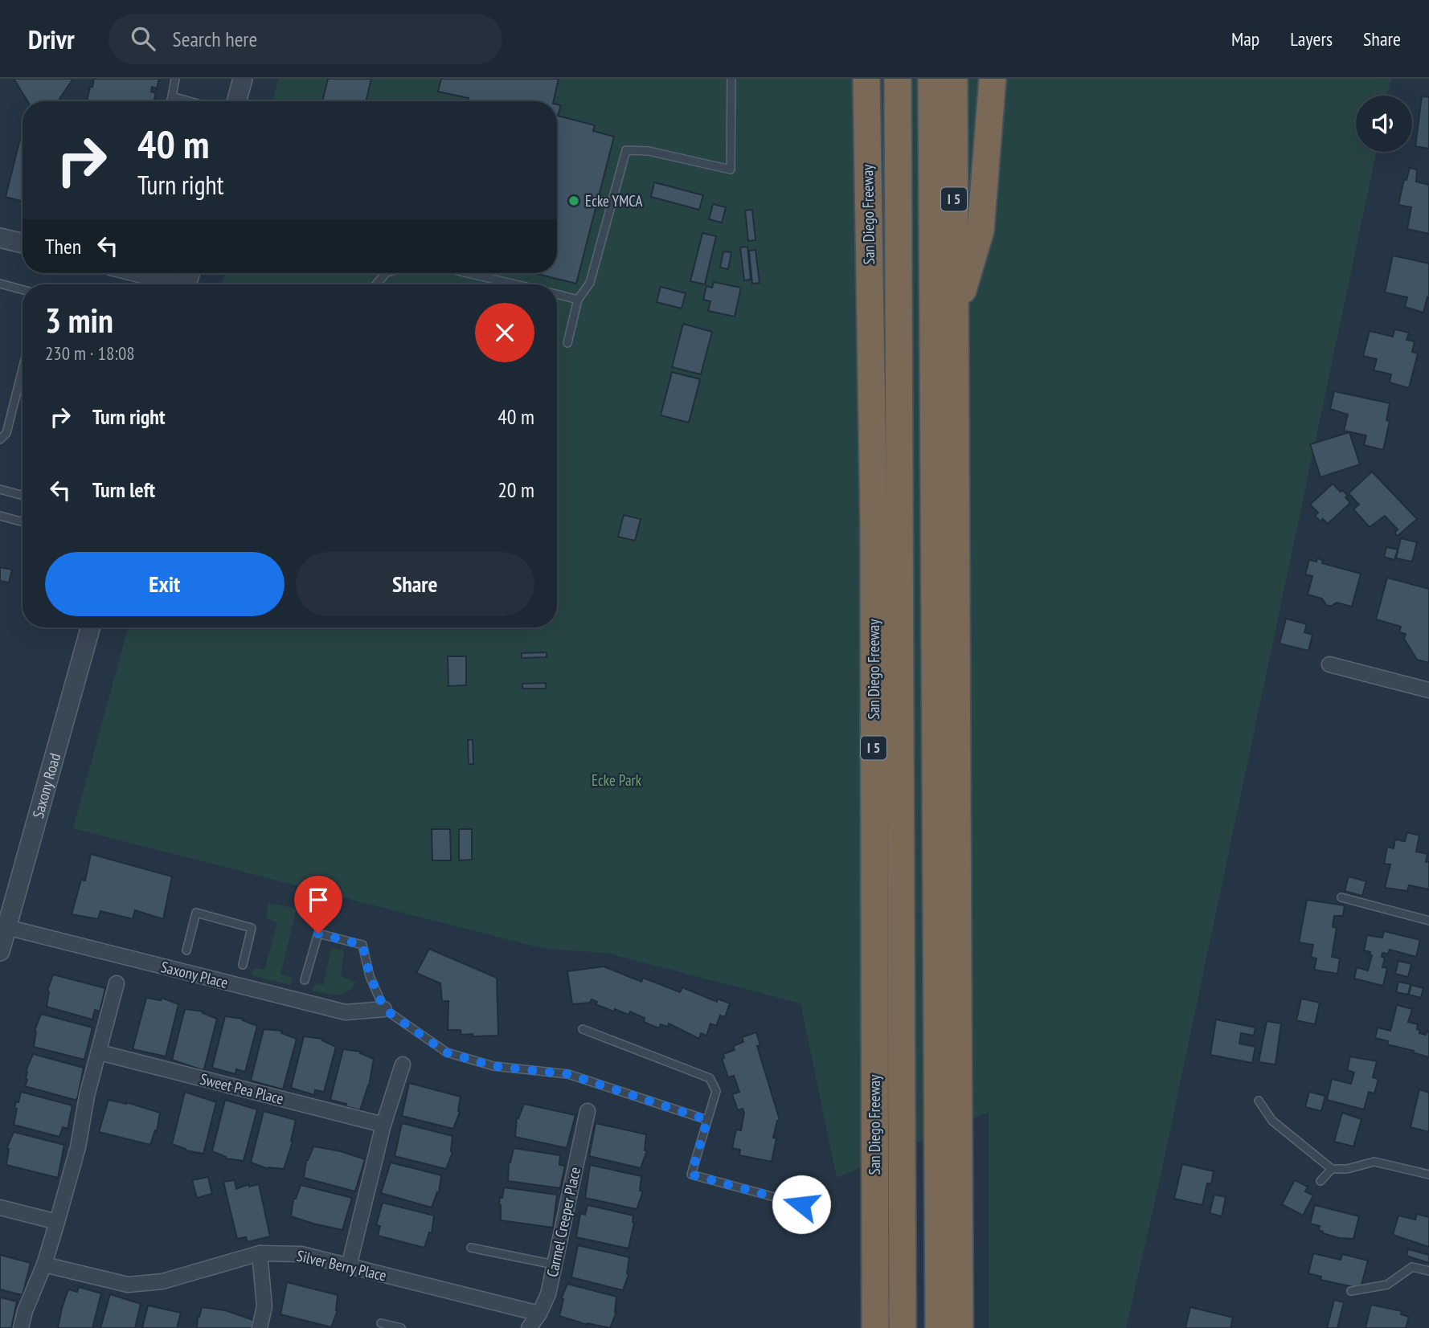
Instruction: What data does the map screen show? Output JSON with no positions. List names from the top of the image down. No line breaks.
{"streets":{"highway":["I 5","San Diego Freeway"],"street":["Saxony Road","Saxony Place","Sweet Pea Place","Carmel Creeper Place","Silver Berry Place"]},"crossings":[["Saxony Road","Saxony Place"],["Carmel Creeper Place","Silver Berry Place"]],"parks":["Ecke Park"],"places":["Ecke YMCA"],"page":{"header":"Drivr","search":"Search here","nav":["Map","Layers","Share"],"turn":["40 m","Turn right"],"then":"Then","heading":["3 min","230 m · 18:08"],"list":[{"name":"Turn right","value":"40 m"},{"name":"Turn left","value":"20 m"}],"buttons":["Exit","Share"]}}
